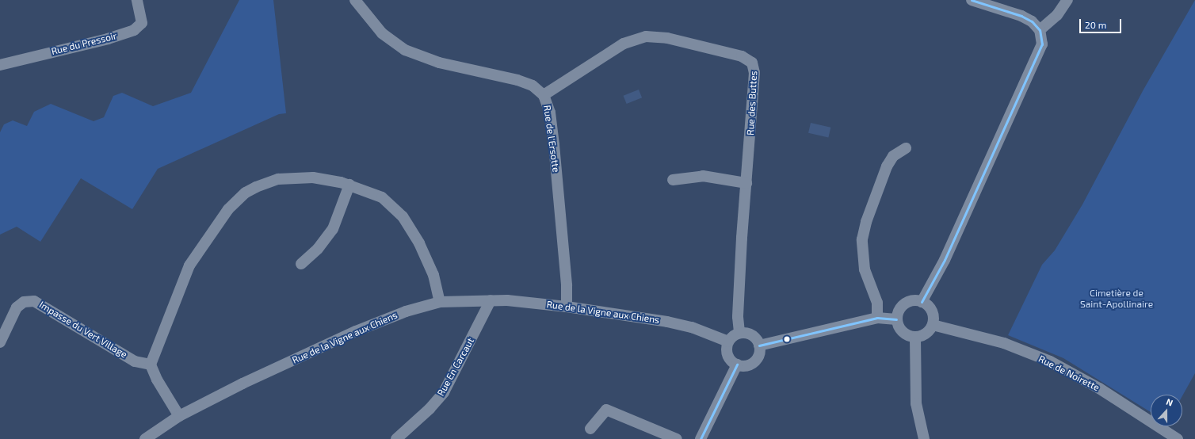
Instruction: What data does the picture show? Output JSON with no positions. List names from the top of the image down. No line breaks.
{"streets":{"street":["Rue du Pressoir","Rue des Buttes","Rue de l'Ersotte","Rue de la Vigne aux Chiens","Impasse du Vert Village","Rue En Carcaut","Rue de Noirette"]},"crossings":[["Rue des Buttes","Rue de l'Ersotte"],["Rue des Buttes","Rue de la Vigne aux Chiens"],["Rue de l'Ersotte","Rue de la Vigne aux Chiens"],["Rue de la Vigne aux Chiens","Rue En Carcaut"]],"parks":["Cimetière de Saint-Apollinaire"],"scale_bar":"20 m","north":"top"}
